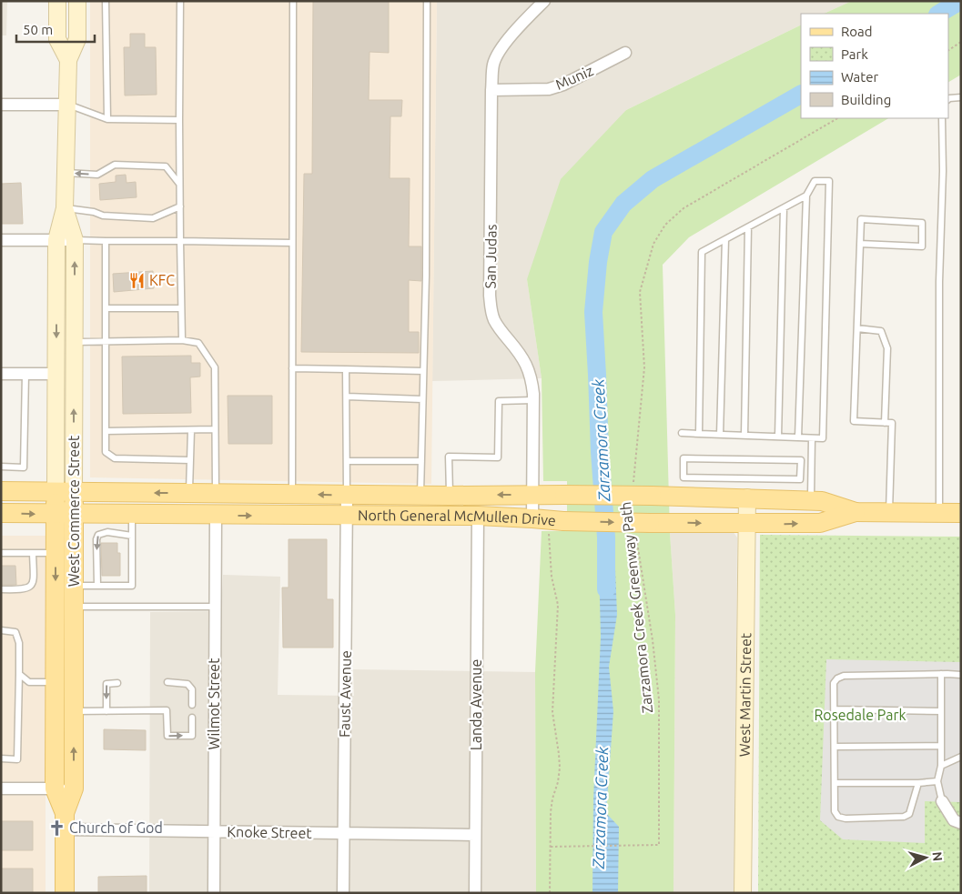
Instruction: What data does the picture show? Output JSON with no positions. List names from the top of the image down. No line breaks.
{"streets":{"main road":["West Commerce Street","North General McMullen Drive","West Martin Street"],"street":["Muniz","San Judas","Faust Avenue","Wilmot Street","Landa Avenue","Knoke Street"],"path":["Zarzamora Creek Greenway Path"]},"crossings":[["Muniz","San Judas"],["San Judas","North General McMullen Drive"],["West Commerce Street","North General McMullen Drive"],["West Commerce Street","Knoke Street"],["North General McMullen Drive","Faust Avenue"],["North General McMullen Drive","West Martin Street"],["North General McMullen Drive","Wilmot Street"],["North General McMullen Drive","Landa Avenue"],["Faust Avenue","Knoke Street"],["Wilmot Street","Knoke Street"],["Landa Avenue","Knoke Street"]],"water":["Zarzamora Creek"],"parks":["Rosedale Park"],"places":{"restaurant":["KFC"],"church":["Church of God"]},"legend":["Road","Park","Water","Building"],"scale_bar":"50 m","north":"right"}
